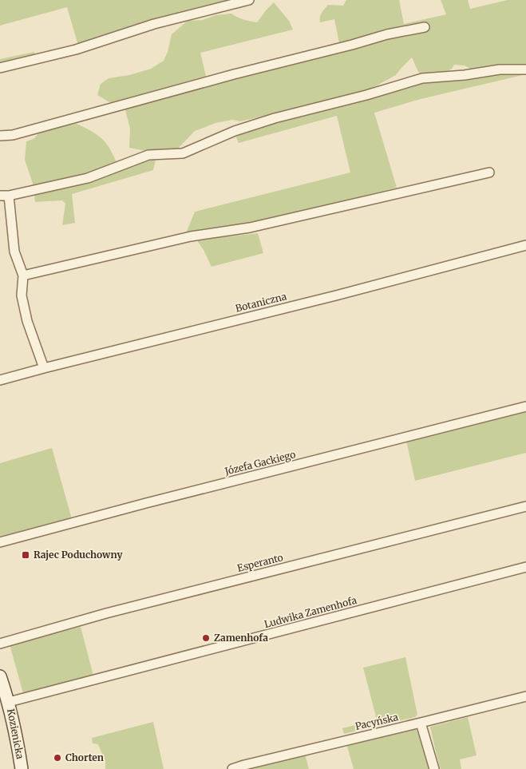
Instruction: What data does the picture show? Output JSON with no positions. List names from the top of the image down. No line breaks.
{"streets":{"main road":["Kozienicka"],"street":["Botaniczna","Józefa Gackiego","Esperanto","Ludwika Zamenhofa","Pacyńska"]},"crossings":[["Ludwika Zamenhofa","Kozienicka"]],"places":{"transit":["Rajec Poduchowny"],"other":["Zamenhofa","Chorten"]}}
